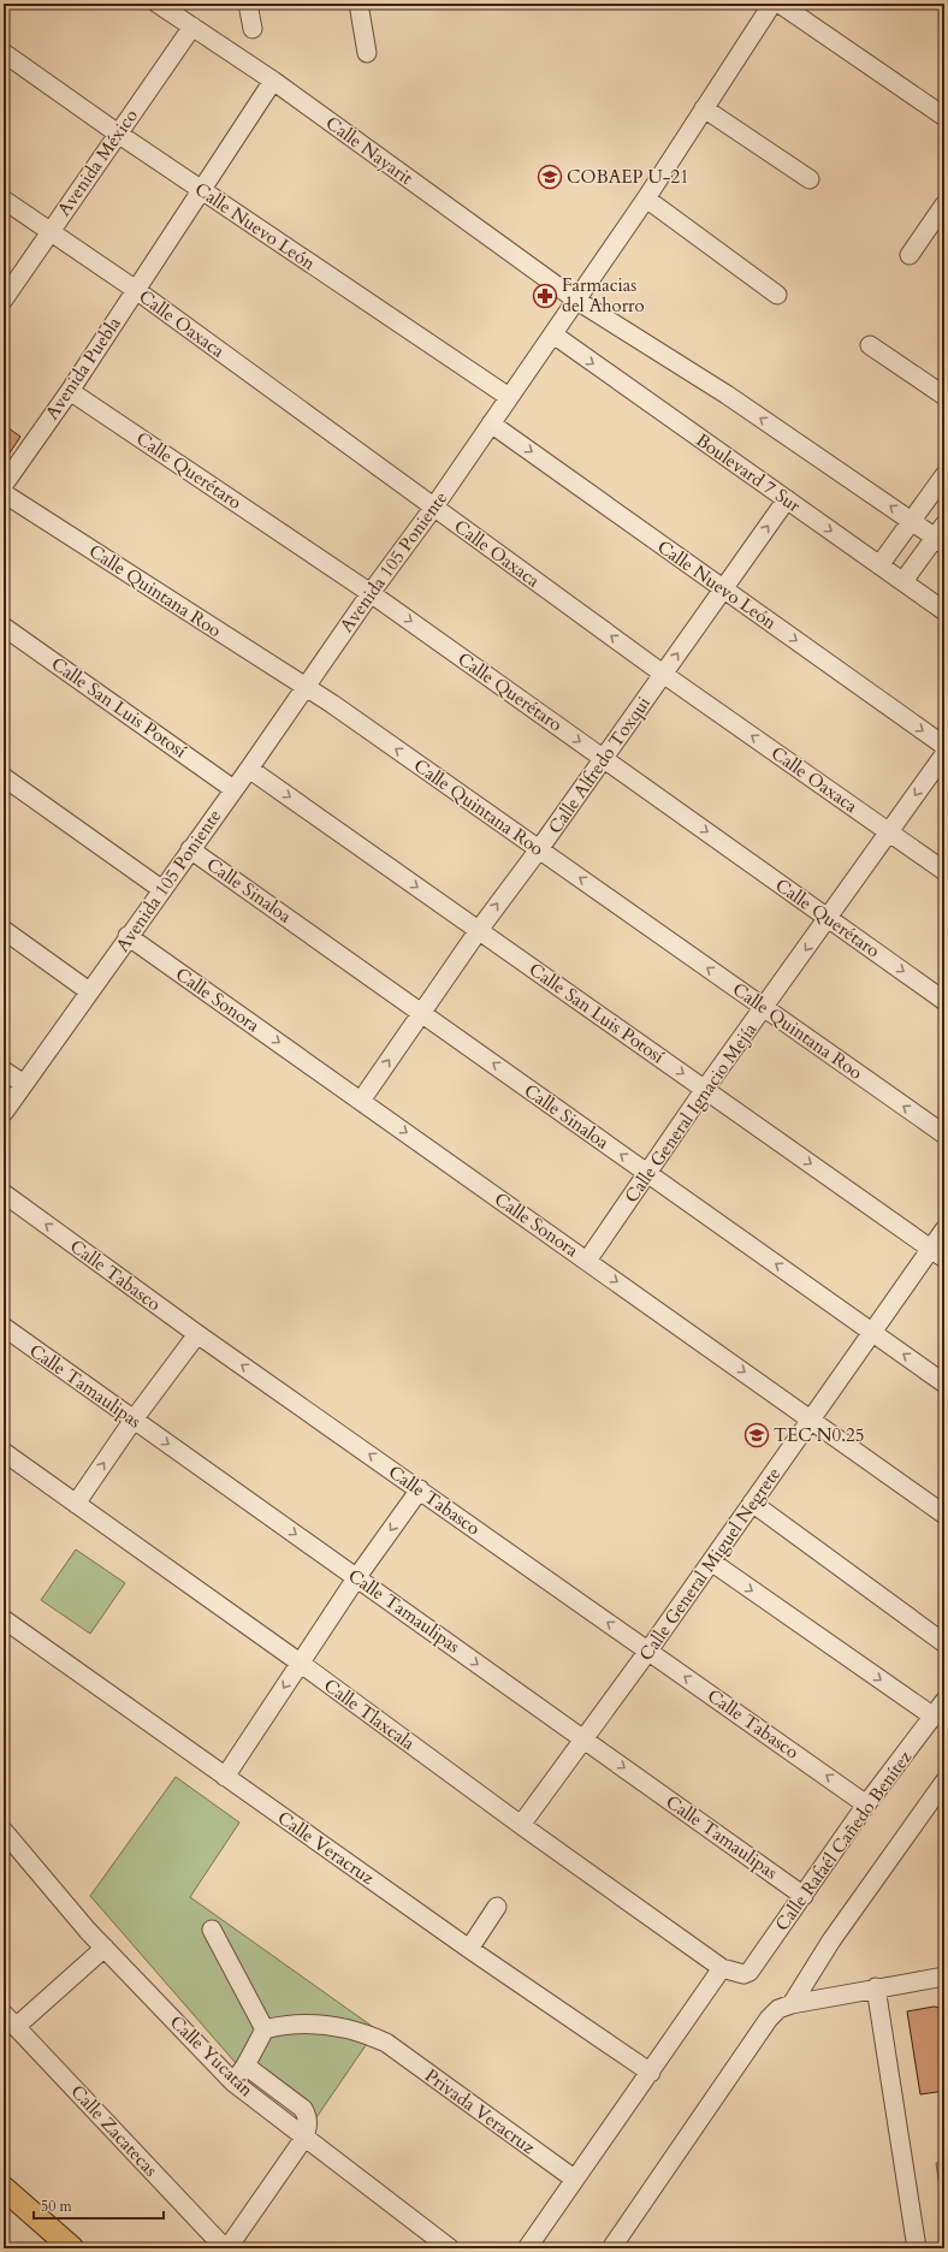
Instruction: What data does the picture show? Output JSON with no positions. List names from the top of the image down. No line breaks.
{"streets":{"street":["Calle Nayarit","Avenida México","Calle Nuevo León","Calle Oaxaca","Avenida Puebla","Calle Querétaro","Boulevard 7 Sur","Avenida 105 Poniente","Calle Quintana Roo","Calle San Luis Potosí","Calle Alfredo Toxqui","Calle Sinaloa","Calle Sonora","Calle General Ignacio Mejía","Calle Tabasco","Calle Tamaulipas","Calle General Miguel Negrete","Calle Tlaxcala","Calle Rafaél Cañedo Benítez","Calle Veracruz","Calle Yucatán","Privada Veracruz","Calle Zacatecas"]},"crossings":[["Calle Nayarit","Avenida México"],["Calle Nayarit","Avenida Puebla"],["Calle Nayarit","Avenida 105 Poniente"],["Avenida México","Calle Nuevo León"],["Avenida México","Calle Oaxaca"],["Calle Nuevo León","Avenida Puebla"],["Calle Nuevo León","Avenida 105 Poniente"],["Calle Nuevo León","Calle Alfredo Toxqui"],["Calle Oaxaca","Avenida Puebla"],["Calle Oaxaca","Avenida 105 Poniente"],["Calle Oaxaca","Calle Alfredo Toxqui"],["Calle Oaxaca","Calle General Ignacio Mejía"],["Avenida Puebla","Calle Querétaro"],["Calle Querétaro","Avenida 105 Poniente"],["Calle Querétaro","Calle Alfredo Toxqui"],["Calle Querétaro","Calle General Ignacio Mejía"],["Boulevard 7 Sur","Avenida 105 Poniente"],["Boulevard 7 Sur","Calle Alfredo Toxqui"],["Avenida 105 Poniente","Calle Quintana Roo"],["Avenida 105 Poniente","Calle San Luis Potosí"],["Avenida 105 Poniente","Calle Sinaloa"],["Avenida 105 Poniente","Calle Sonora"],["Calle Quintana Roo","Calle Alfredo Toxqui"],["Calle Quintana Roo","Calle General Ignacio Mejía"],["Calle San Luis Potosí","Calle Alfredo Toxqui"],["Calle San Luis Potosí","Calle General Ignacio Mejía"],["Calle San Luis Potosí","Calle General Miguel Negrete"],["Calle Alfredo Toxqui","Calle Sinaloa"],["Calle Alfredo Toxqui","Calle Sonora"],["Calle Sinaloa","Calle General Ignacio Mejía"],["Calle Sinaloa","Calle General Miguel Negrete"],["Calle Sonora","Calle General Ignacio Mejía"],["Calle Sonora","Calle General Miguel Negrete"],["Calle Tabasco","Calle General Miguel Negrete"],["Calle Tabasco","Calle Rafaél Cañedo Benítez"],["Calle Tamaulipas","Calle General Miguel Negrete"],["Calle Tamaulipas","Calle Rafaél Cañedo Benítez"],["Calle General Miguel Negrete","Calle Tlaxcala"],["Calle Tlaxcala","Calle Rafaél Cañedo Benítez"],["Calle Rafaél Cañedo Benítez","Calle Veracruz"],["Calle Rafaél Cañedo Benítez","Privada Veracruz"]],"one_way":["Calle Oaxaca","Calle Querétaro","Calle Quintana Roo","Calle San Luis Potosí","Calle Alfredo Toxqui","Calle Sinaloa","Calle Sonora","Calle Tabasco","Calle Tamaulipas"],"places":{"school or university":["COBAEP U-21","TEC N0.25"],"pharmacy":["Farmacias del Ahorro"]},"scale_bar":"50 m"}
